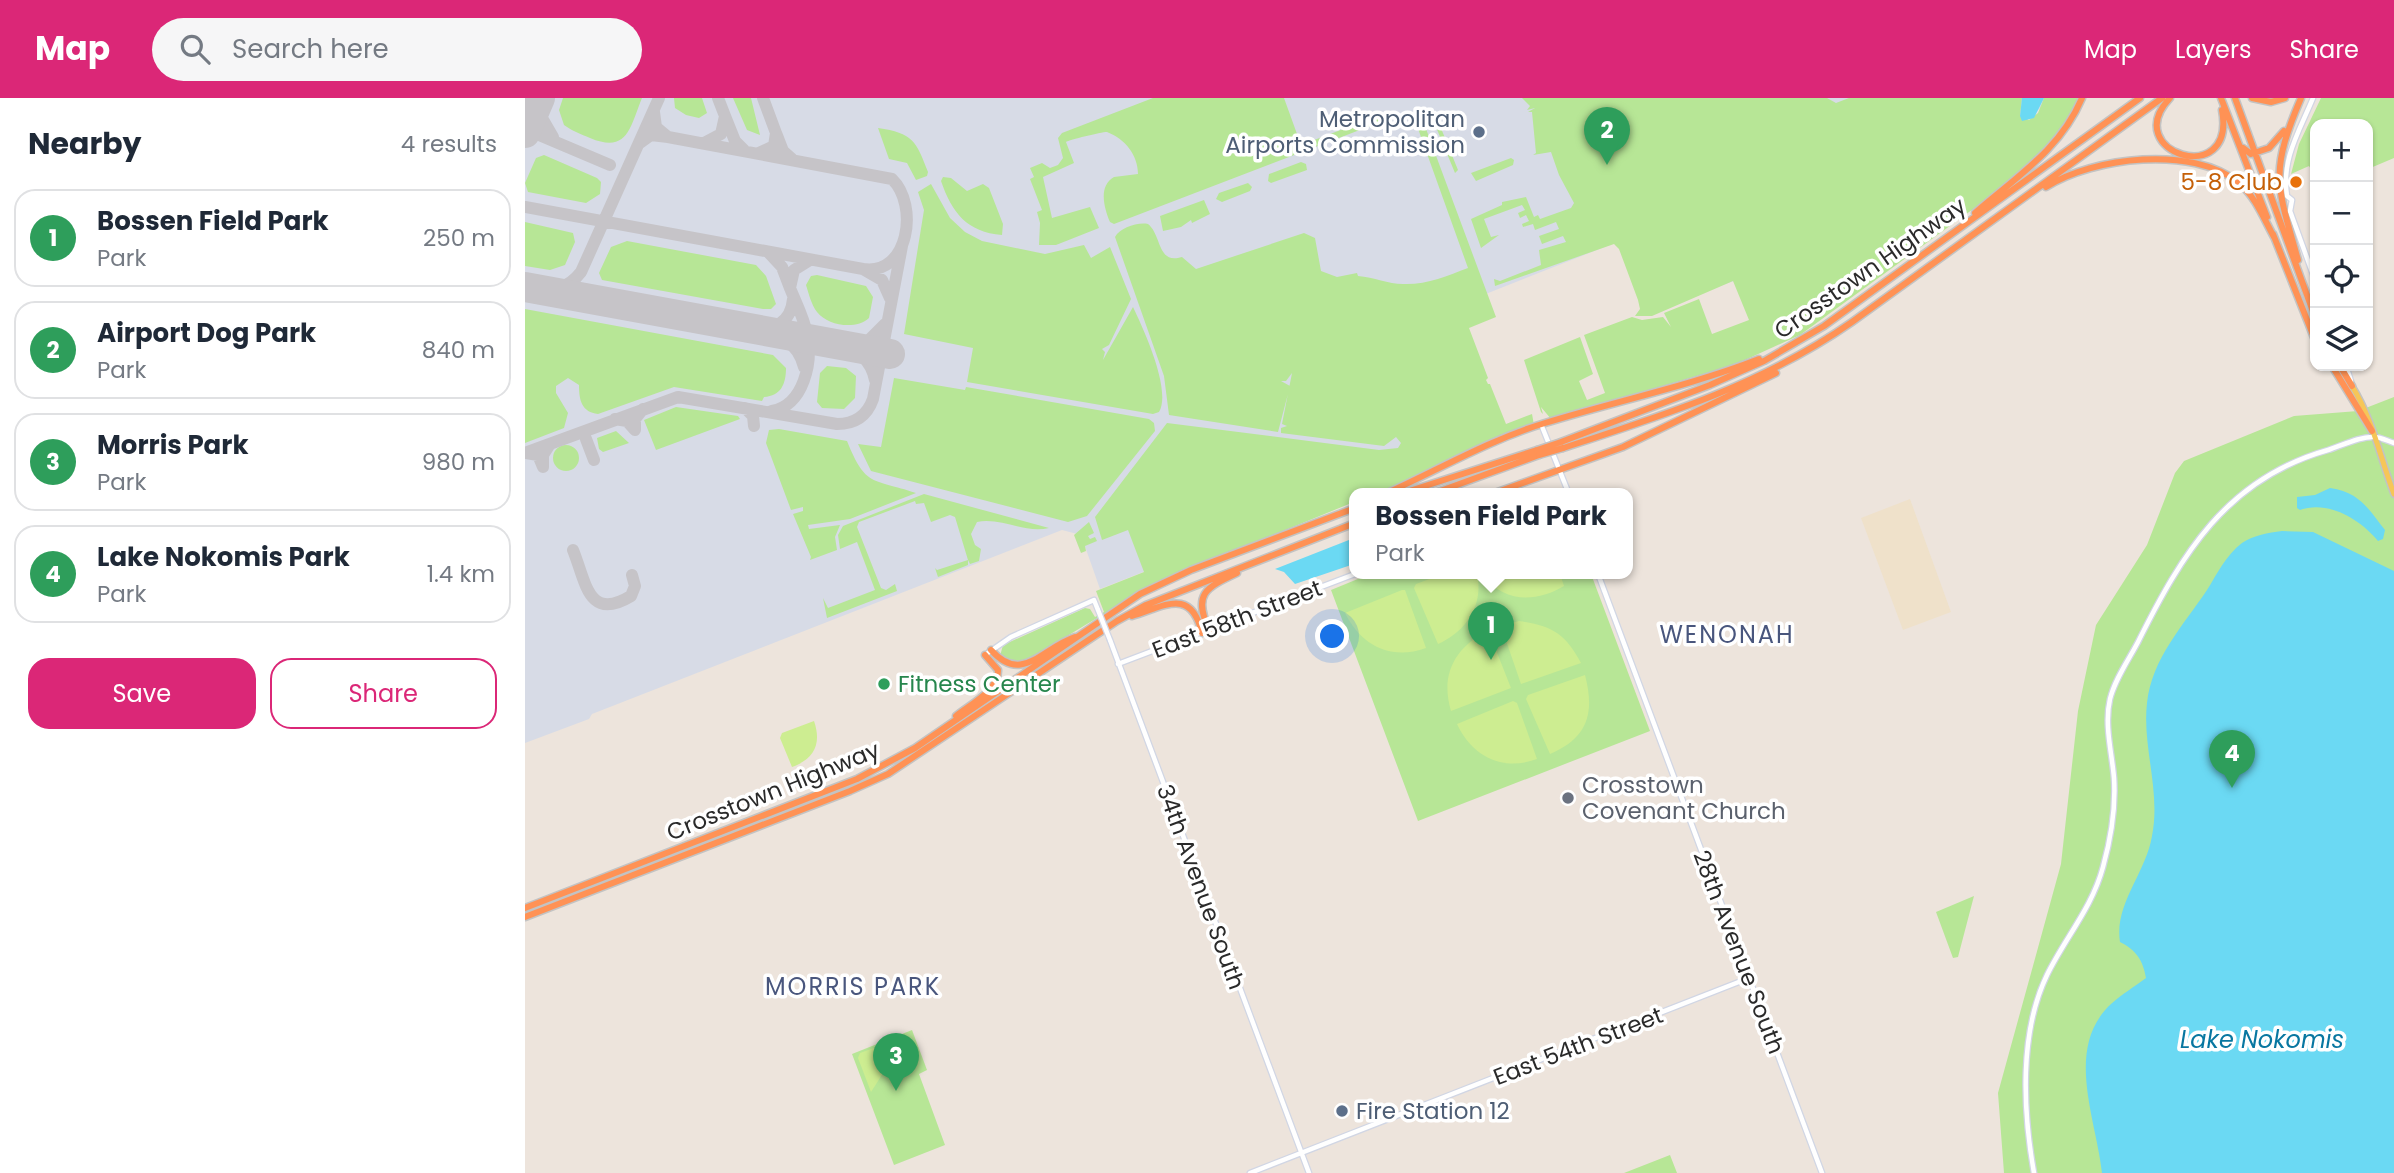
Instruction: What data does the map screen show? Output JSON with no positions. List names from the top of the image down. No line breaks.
{"streets":{"highway":["Crosstown Highway"],"street":["East 58th Street","34th Avenue South","28th Avenue South","East 54th Street"]},"crossings":[["East 58th Street","34th Avenue South"],["34th Avenue South","East 54th Street"],["28th Avenue South","East 54th Street"]],"districts":["WENONAH","MORRIS PARK"],"water":["Lake Nokomis"],"places":["Metropolitan Airports Commission","5-8 Club","Fitness Center","Crosstown Covenant Church","Fire Station 12"],"page":{"header":"Map","search":"Search here","nav":["Map","Layers","Share"],"heading":["Nearby","4 results"],"pins":["2","1","4","3"],"map_buttons":["+","−"],"list":[{"mark":"1","name":"Bossen Field Park","note":"Park","value":"250 m"},{"mark":"2","name":"Airport Dog Park","note":"Park","value":"840 m"},{"mark":"3","name":"Morris Park","note":"Park","value":"980 m"},{"mark":"4","name":"Lake Nokomis Park","note":"Park","value":"1.4 km"}],"popup":["Bossen Field Park","Park"],"buttons":["Save","Share"]}}
